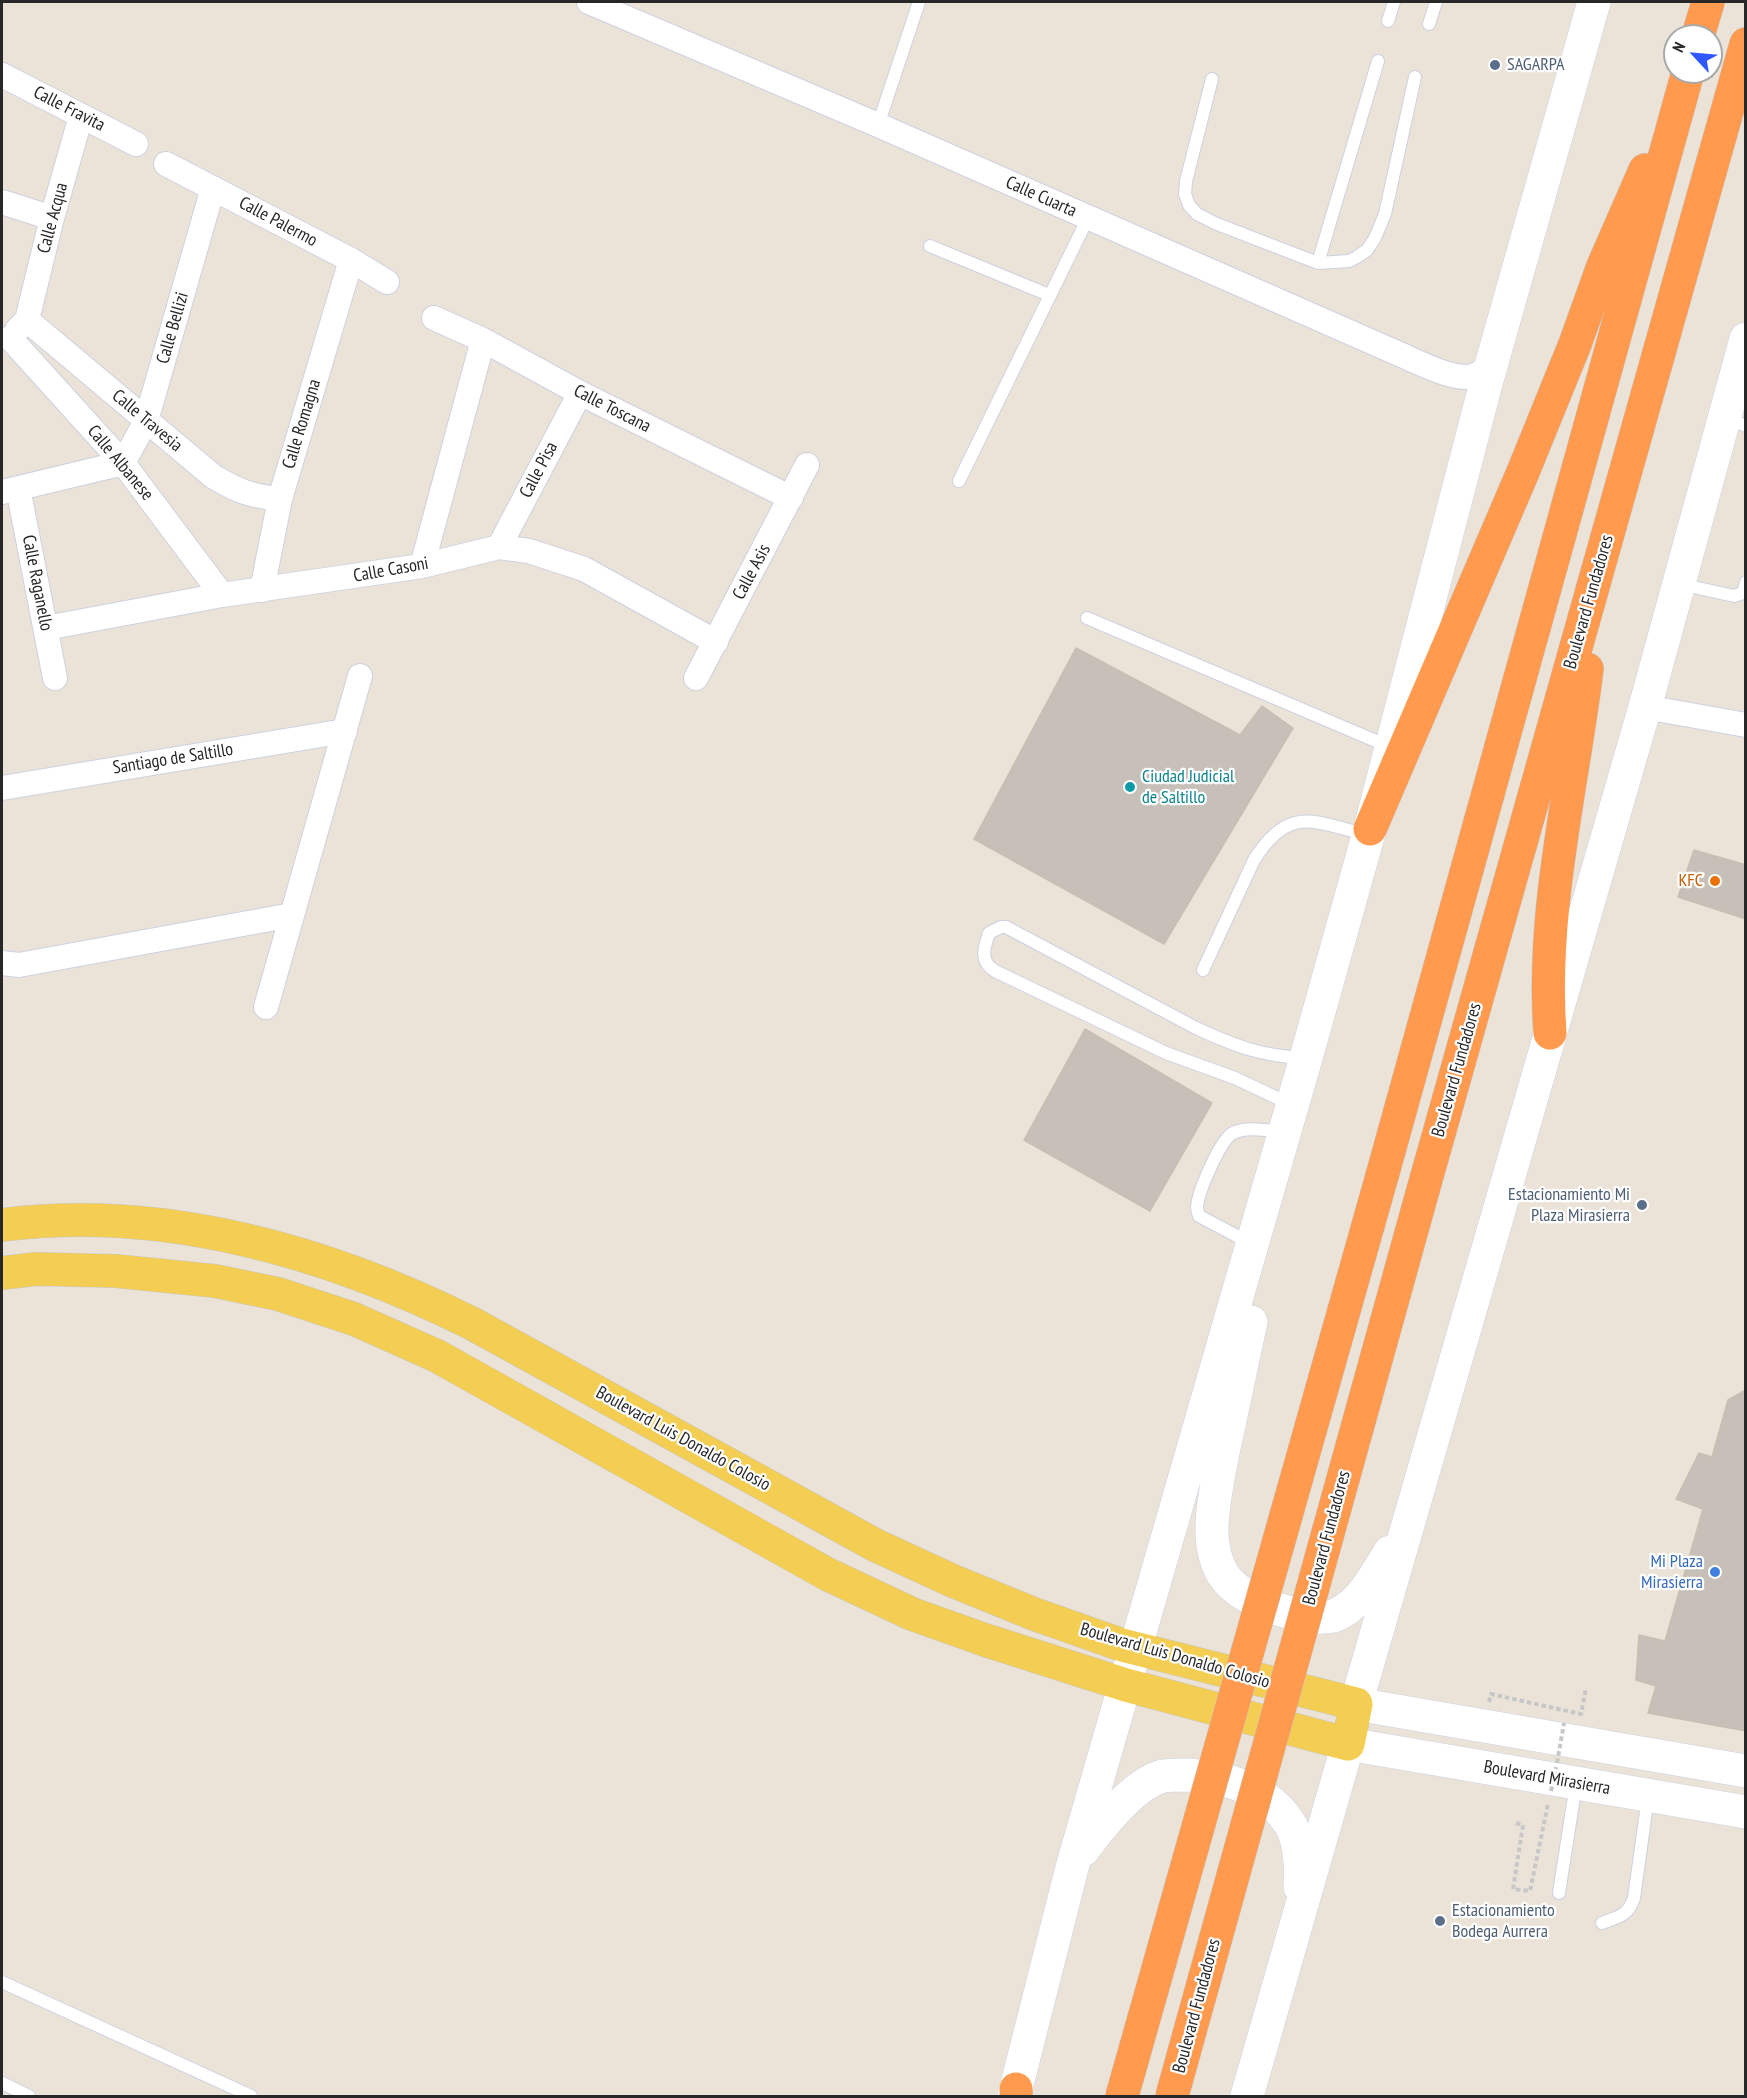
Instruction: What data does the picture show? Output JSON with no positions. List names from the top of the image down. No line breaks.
{"streets":{"highway":["Boulevard Fundadores"],"main road":["Boulevard Luis Donaldo Colosio","Boulevard Mirasierra"],"street":["Calle Fravita","Calle Cuarta","Calle Acqua","Calle Palermo","Calle Bellizi","Calle Toscana","Calle Travesia","Calle Romagna","Calle Albanese","Calle Pisa","Calle Casoni","Calle Asis","Calle Raganello","Santiago de Saltillo"]},"crossings":[["Calle Fravita","Calle Acqua"],["Calle Acqua","Calle Travesia"],["Calle Palermo","Calle Bellizi"],["Calle Palermo","Calle Romagna"],["Calle Bellizi","Calle Travesia"],["Calle Bellizi","Calle Albanese"],["Calle Toscana","Calle Pisa"],["Calle Toscana","Calle Asis"],["Calle Travesia","Calle Romagna"],["Calle Romagna","Calle Casoni"],["Calle Albanese","Calle Casoni"],["Calle Pisa","Calle Casoni"],["Calle Casoni","Calle Asis"],["Calle Casoni","Calle Raganello"]],"places":["SAGARPA","Ciudad Judicial de Saltillo","KFC","Estacionamiento Mi Plaza Mirasierra","Mi Plaza Mirasierra","Estacionamiento Bodega Aurrera"],"north":"top left"}
